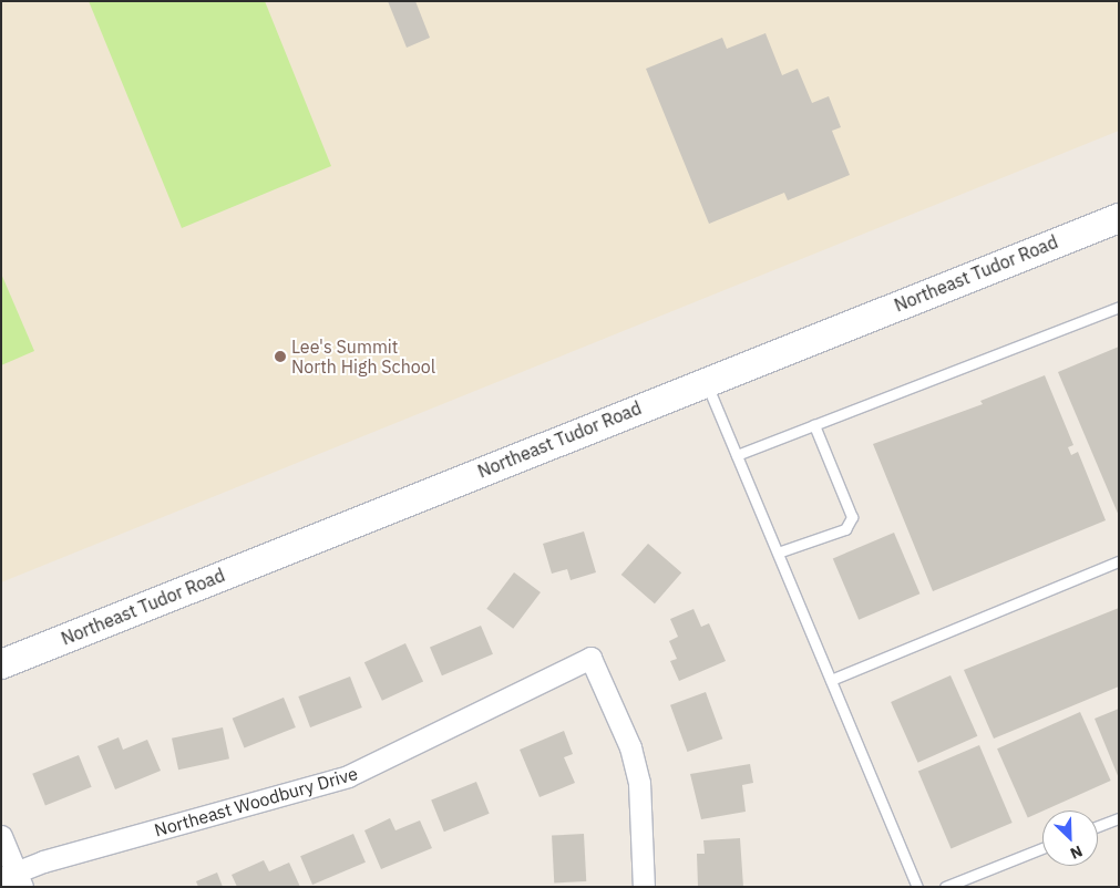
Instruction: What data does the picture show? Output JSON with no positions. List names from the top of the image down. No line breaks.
{"streets":{"street":["Northeast Tudor Road","Northeast Woodbury Drive"]},"places":["Lee's Summit North High School"],"north":"bottom right"}
